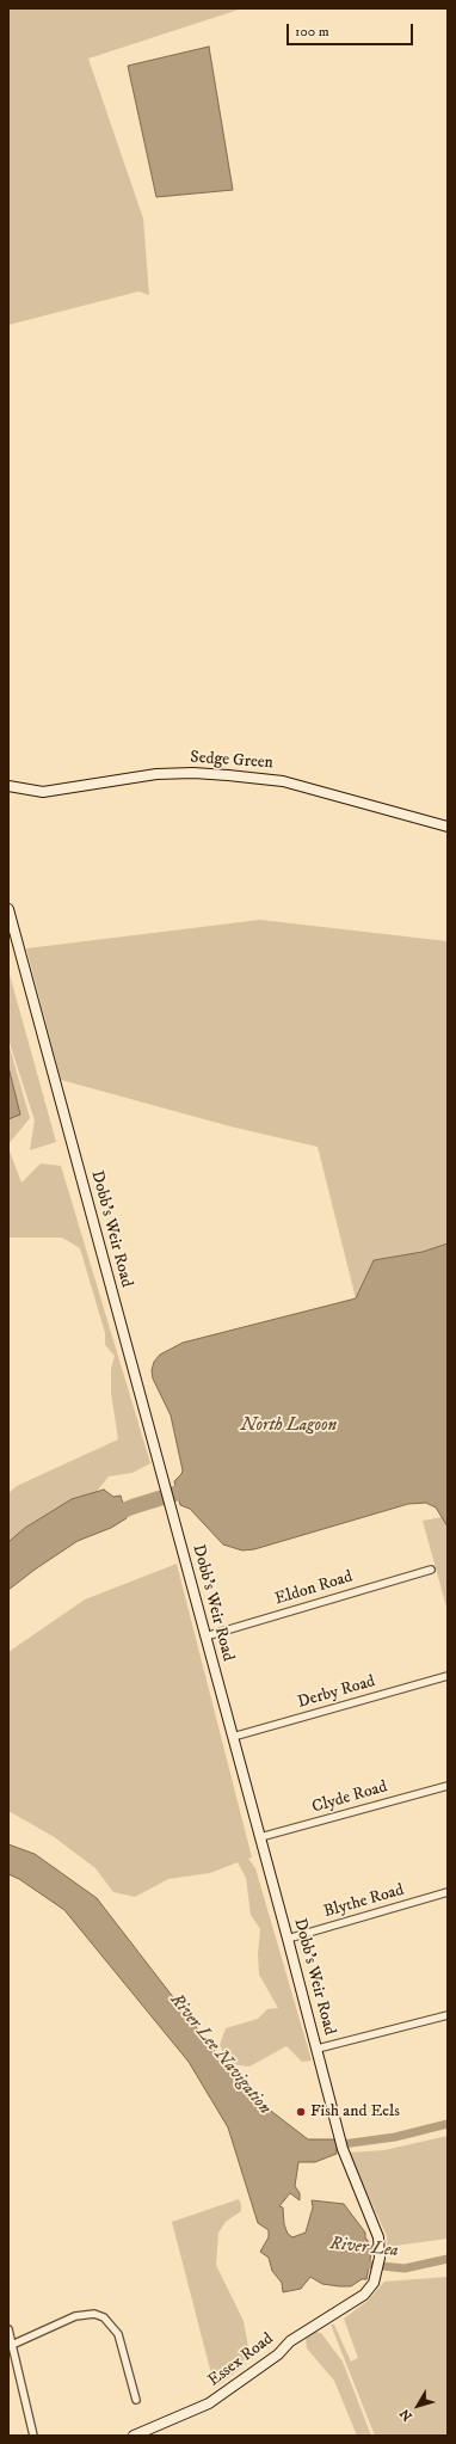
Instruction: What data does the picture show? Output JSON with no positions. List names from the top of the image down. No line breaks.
{"streets":{"street":["Sedge Green","Dobb's Weir Road","Eldon Road","Derby Road","Clyde Road","Blythe Road","Essex Road"]},"crossings":[["Dobb's Weir Road","Eldon Road"],["Dobb's Weir Road","Derby Road"],["Dobb's Weir Road","Clyde Road"],["Dobb's Weir Road","Blythe Road"],["Dobb's Weir Road","Essex Road"]],"water":["North Lagoon","River Lee Navigation","River Lea"],"places":["Fish and Eels"],"scale_bar":"100 m","north":"bottom left"}
